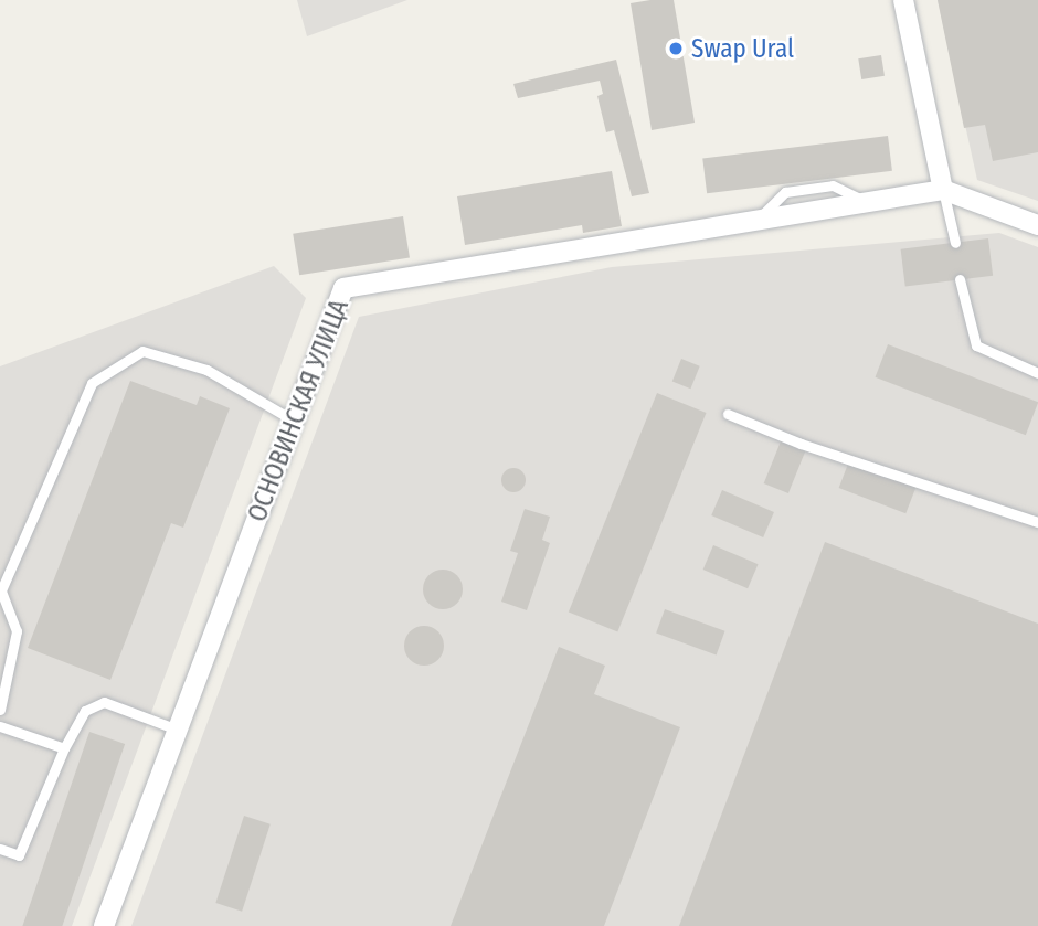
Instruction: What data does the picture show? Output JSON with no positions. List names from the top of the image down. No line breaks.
{"streets":{"street":["ОСНОВИНСКАЯ УЛИЦА"]},"places":["Swap Ural"]}
